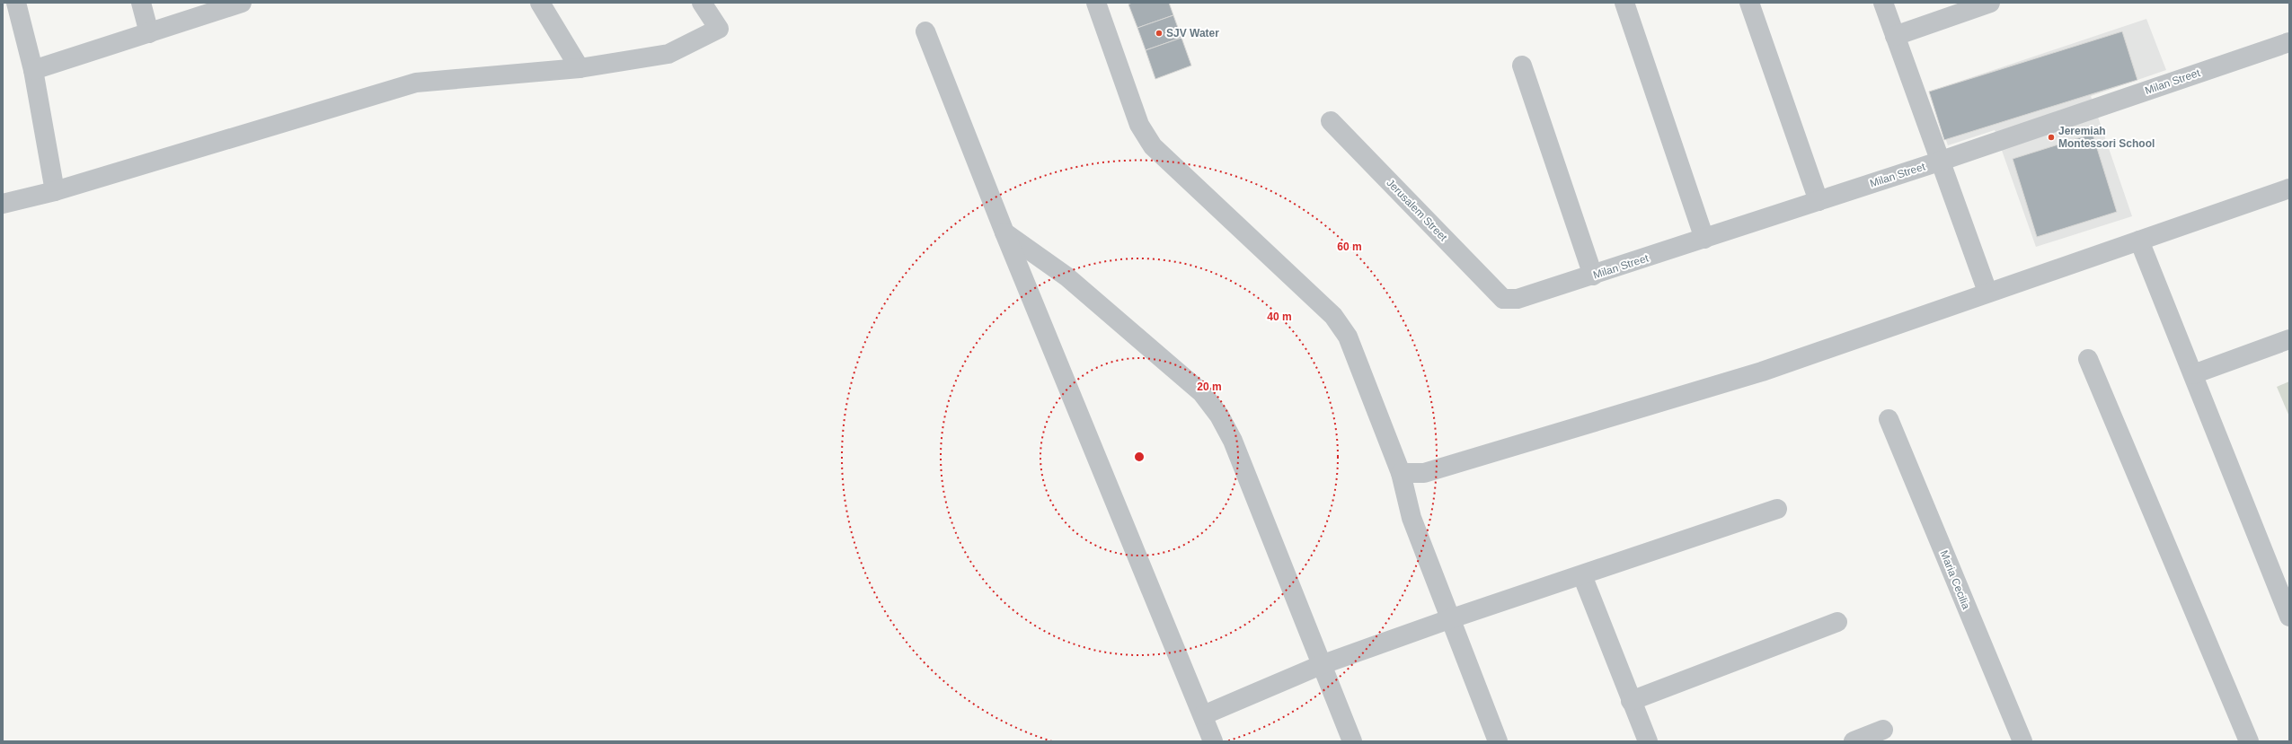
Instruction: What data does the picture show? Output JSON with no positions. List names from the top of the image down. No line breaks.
{"streets":{"street":["Milan Street","Jerusalem Street","Maria Cecilia"]},"crossings":[["Milan Street","Jerusalem Street"]],"places":["SJV Water","Jeremiah Montessori School"],"rings":["60 m","40 m","20 m"]}
